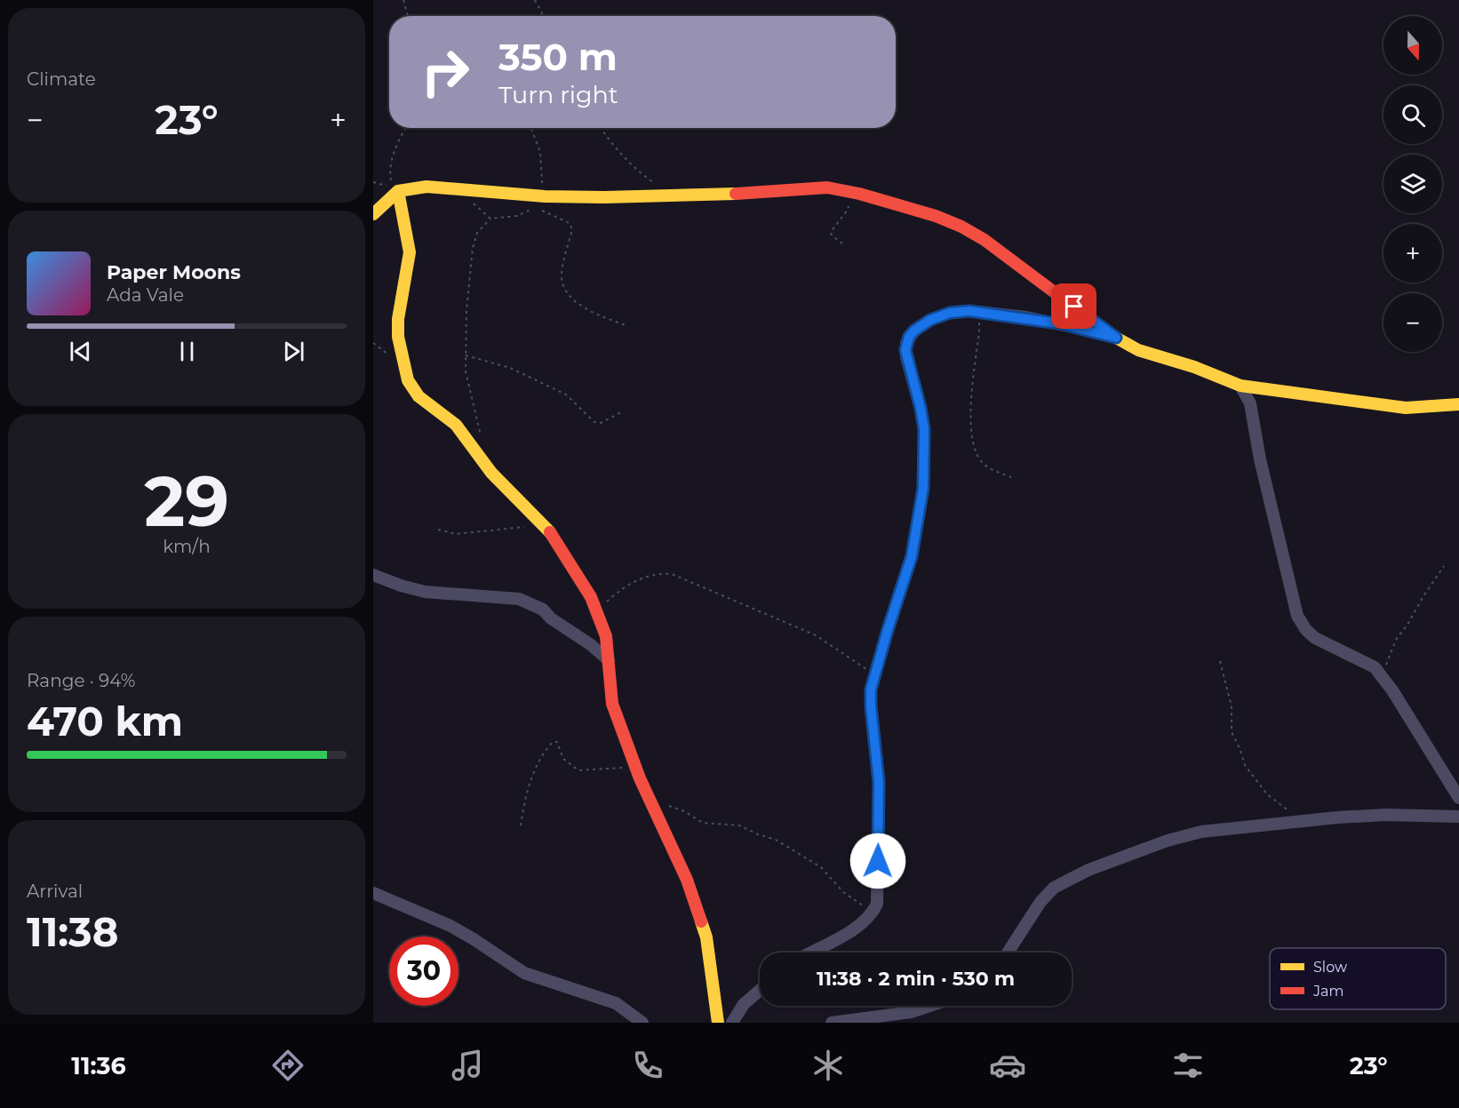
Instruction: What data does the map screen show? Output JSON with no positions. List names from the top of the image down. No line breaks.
{"legend":["Slow","Jam"],"north":"bottom","page":{"tile":["Climate",["29","km/h"],["Range · 94%","470 km"],["Arrival","11:38"]],"map_buttons":["+","−"],"turn":["350 m","Turn right"],"heat":["−","23°","+"],"song":["Paper Moons","Ada Vale"],"limit":"30","trip":"11:38 · 2 min · 530 m","tabs":["11:36","23°"]}}
